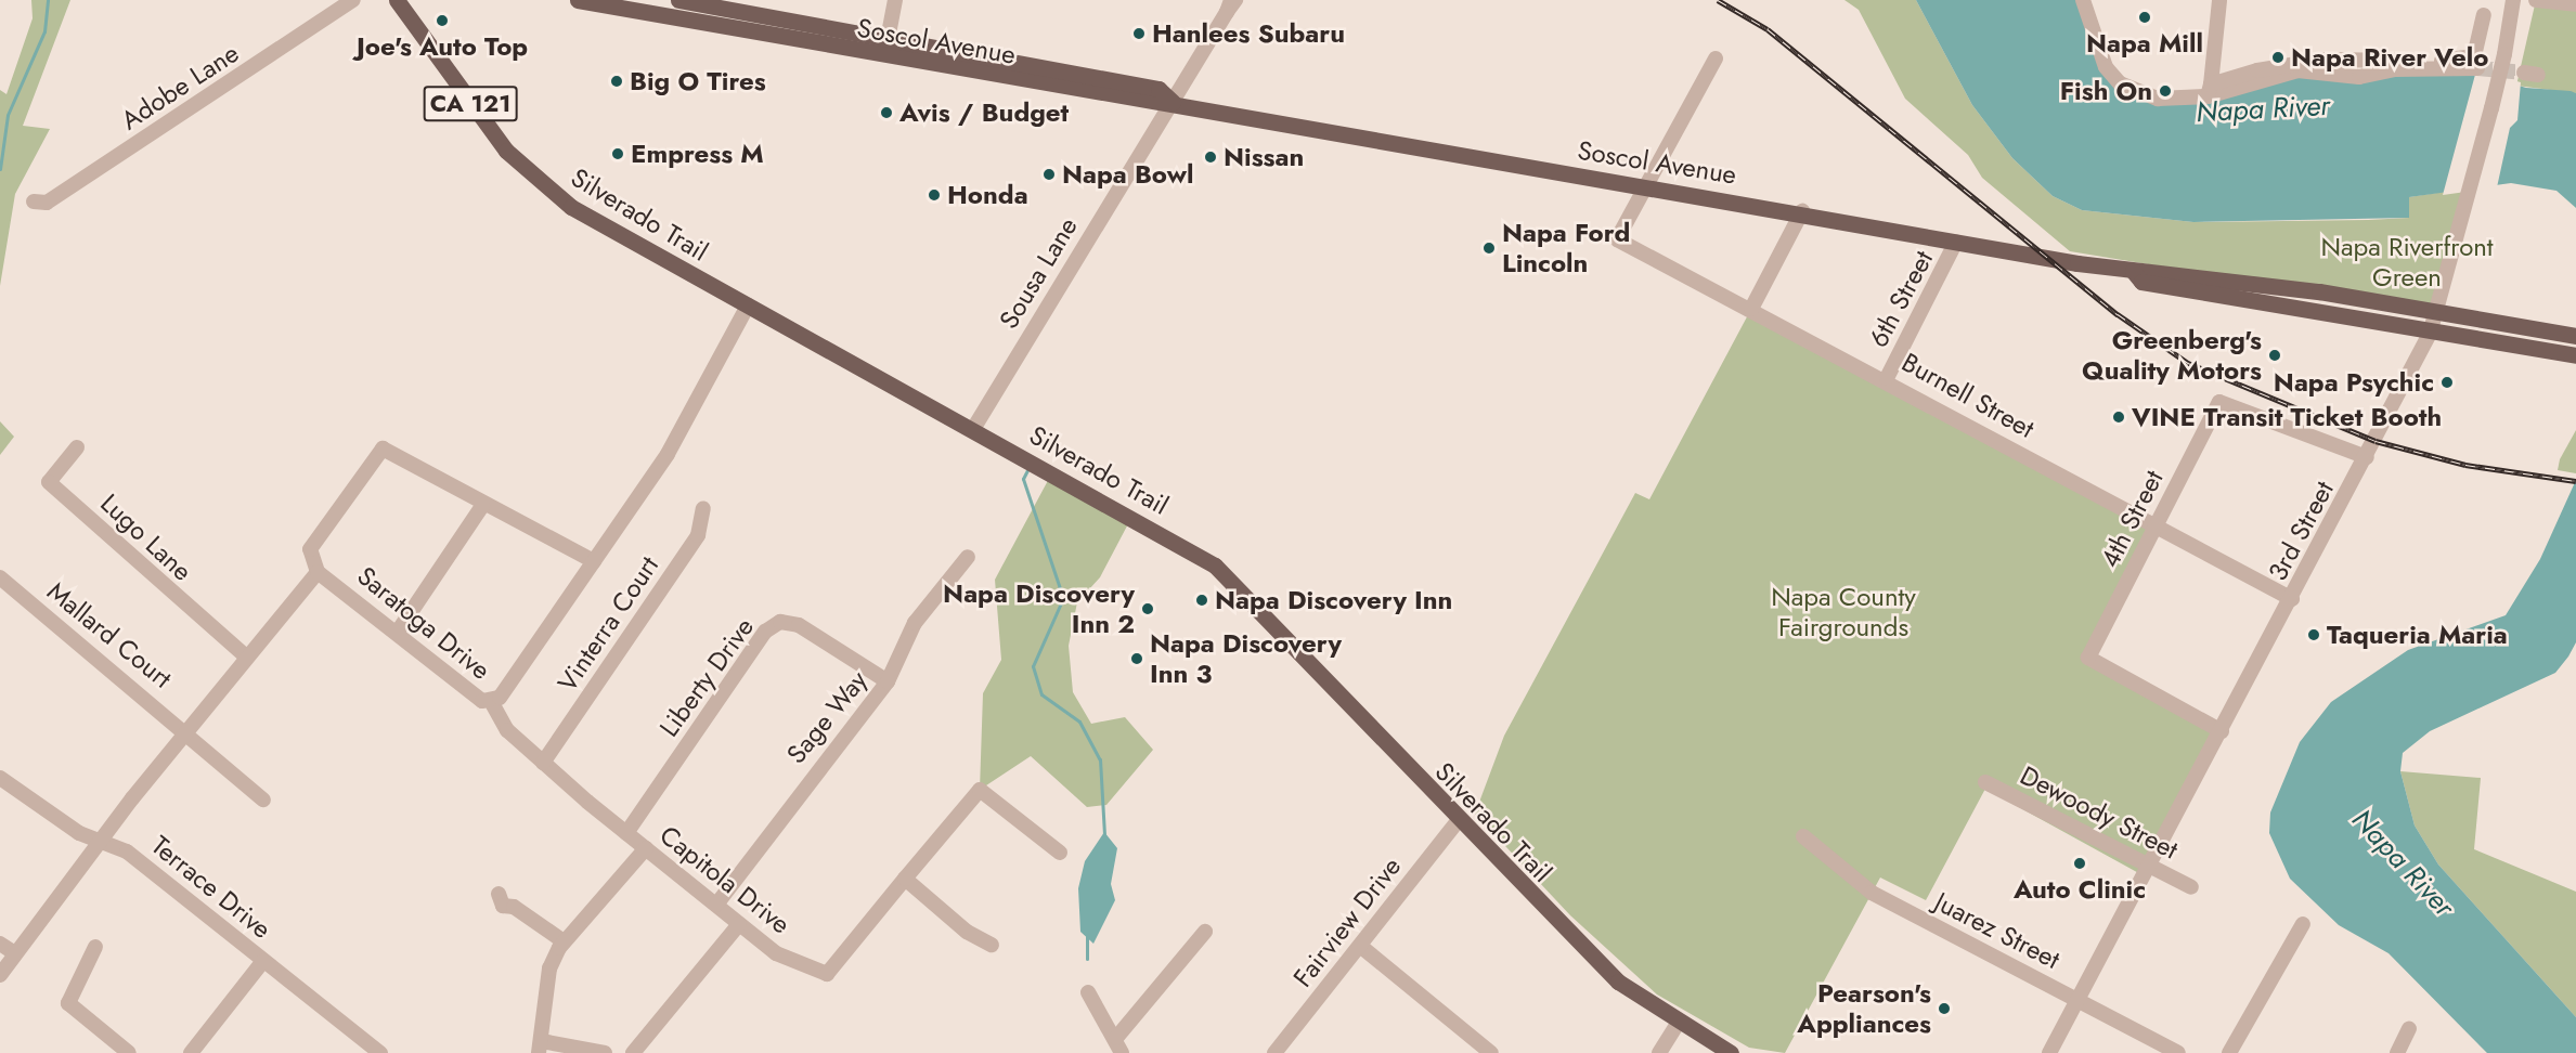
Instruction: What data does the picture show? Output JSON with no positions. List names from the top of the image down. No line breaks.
{"streets":{"main road":["Soscol Avenue","CA 121","Silverado Trail"],"street":["Adobe Lane","Sousa Lane","6th Street","Burnell Street","4th Street","3rd Street","Lugo Lane","Saratoga Drive","Vinterra Court","Mallard Court","Liberty Drive","Sage Way","Dewoody Street","Capitola Drive","Terrace Drive","Fairview Drive","Juarez Street"]},"crossings":[["Soscol Avenue","Sousa Lane"],["Soscol Avenue","6th Street"],["Soscol Avenue","Burnell Street"],["Soscol Avenue","3rd Street"],["Silverado Trail","Sousa Lane"],["Silverado Trail","Saratoga Drive"],["Silverado Trail","Fairview Drive"],["6th Street","Burnell Street"],["Burnell Street","4th Street"],["Burnell Street","3rd Street"],["4th Street","3rd Street"],["3rd Street","Dewoody Street"],["3rd Street","Juarez Street"],["Lugo Lane","Saratoga Drive"],["Saratoga Drive","Mallard Court"],["Saratoga Drive","Capitola Drive"],["Saratoga Drive","Terrace Drive"],["Vinterra Court","Capitola Drive"],["Liberty Drive","Sage Way"],["Liberty Drive","Capitola Drive"],["Sage Way","Capitola Drive"]],"water":["Napa River"],"parks":["Napa Riverfront Green","Napa County Fairgrounds"],"places":["Napa Mill","Joe's Auto Top","Hanlees Subaru","Napa River Velo","Big O Tires","Fish On","Avis / Budget","Empress M","Nissan","Napa Bowl","Honda","Napa Ford Lincoln","Greenberg's Quality Motors","Napa Psychic","VINE Transit Ticket Booth","Napa Discovery Inn","Napa Discovery Inn 2","Taqueria Maria","Napa Discovery Inn 3","Auto Clinic","Pearson's Appliances"]}
